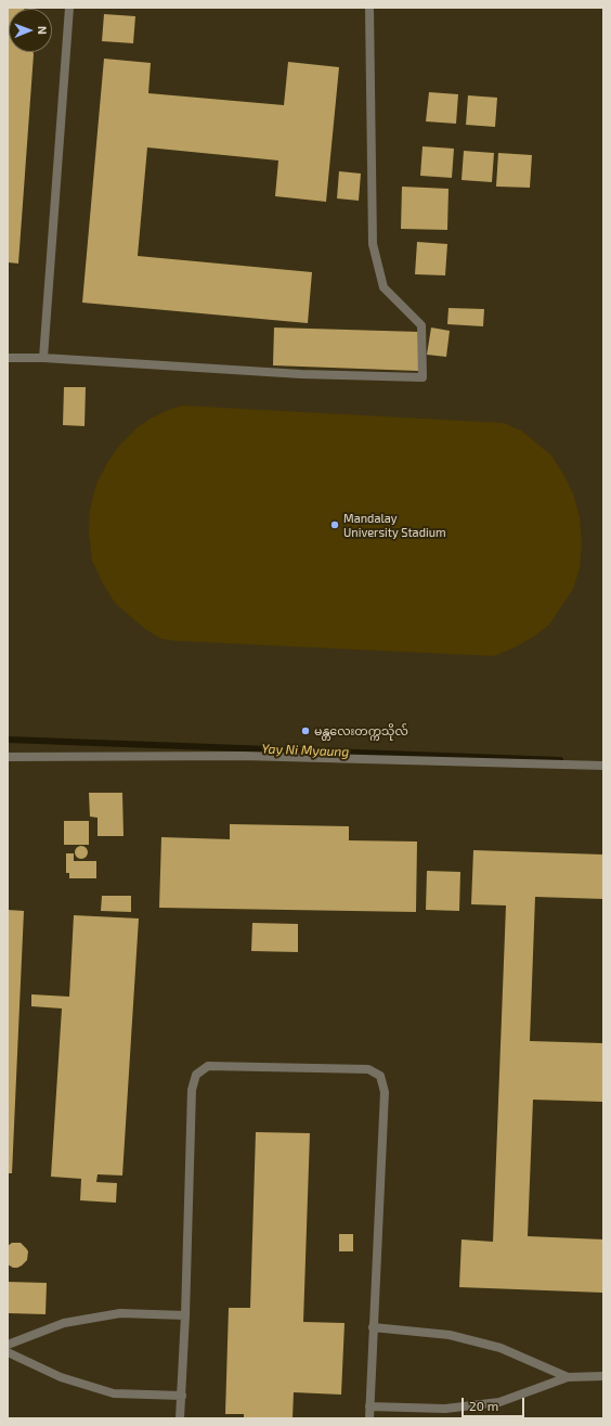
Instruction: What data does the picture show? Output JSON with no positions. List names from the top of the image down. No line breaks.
{"water":["Yay Ni Myaung"],"places":["Mandalay University Stadium","မန္တလေးတက္ကသိုလ်"],"scale_bar":"20 m","north":"right"}
